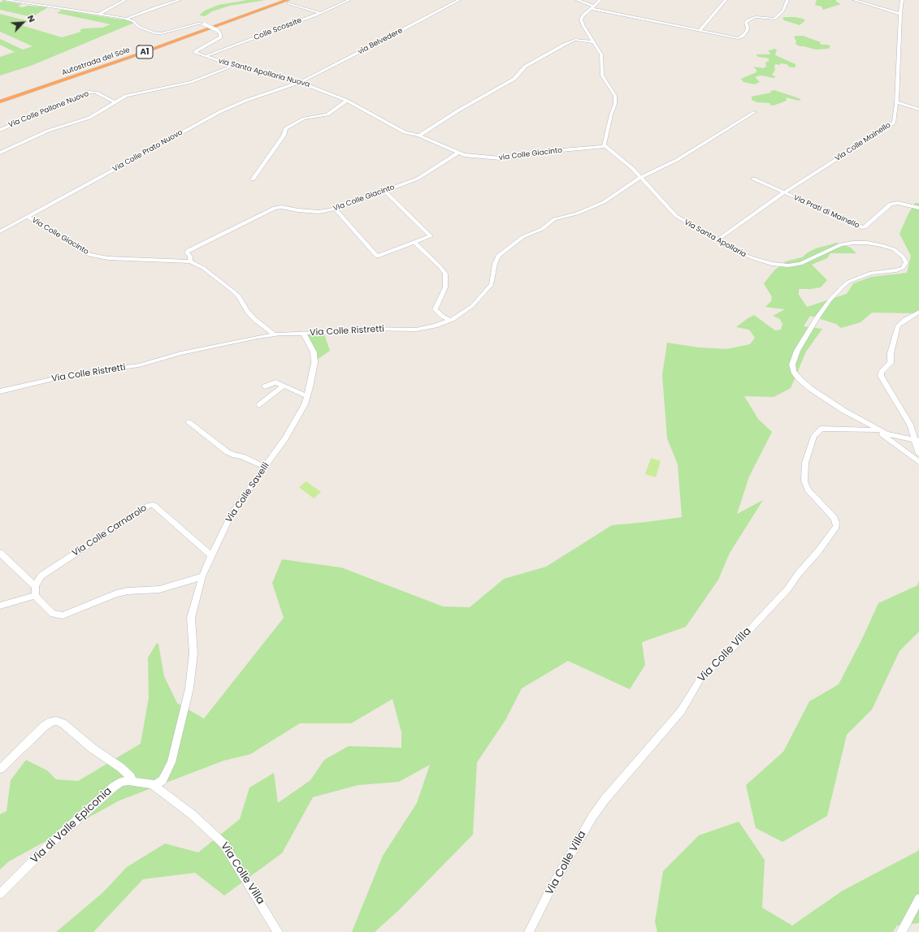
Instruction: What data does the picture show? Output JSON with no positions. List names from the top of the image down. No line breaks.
{"streets":{"highway":["A1","Autostrada del Sole"],"street":["Colle Scossite","via Belvedere","via Santa Apollaria Nuova","Via Colle Pallone Nuovo","Via Colle Mainello","Via Colle Prato Nuovo","via Colle Giacinto","Via Colle Giacinto","Via Prati di Mainello","Via Santa Apollaria","Via Colle Ristretti","Via Colle Savelli","Via Colle Carnarolo","Via Colle Villa","Via di Valle Epiconia"]},"crossings":[["Colle Scossite","via Santa Apollaria Nuova"],["via Belvedere","via Santa Apollaria Nuova"],["via Belvedere","Via Colle Prato Nuovo"],["via Santa Apollaria Nuova","Via Colle Prato Nuovo"],["via Santa Apollaria Nuova","via Colle Giacinto"],["via Santa Apollaria Nuova","Via Colle Giacinto"],["Via Colle Mainello","Via Prati di Mainello"],["Via Colle Mainello","Via Santa Apollaria"],["Via Colle Prato Nuovo","Via Colle Giacinto"],["via Colle Giacinto","Via Colle Giacinto"],["via Colle Giacinto","Via Santa Apollaria"],["Via Colle Giacinto","Via Colle Ristretti"],["Via Santa Apollaria","Via Colle Ristretti"],["Via Santa Apollaria","Via Colle Villa"],["Via Colle Ristretti","Via Colle Savelli"],["Via Colle Savelli","Via Colle Carnarolo"],["Via Colle Savelli","Via Colle Villa"],["Via Colle Savelli","Via di Valle Epiconia"],["Via Colle Villa","Via di Valle Epiconia"]],"north":"top right"}
